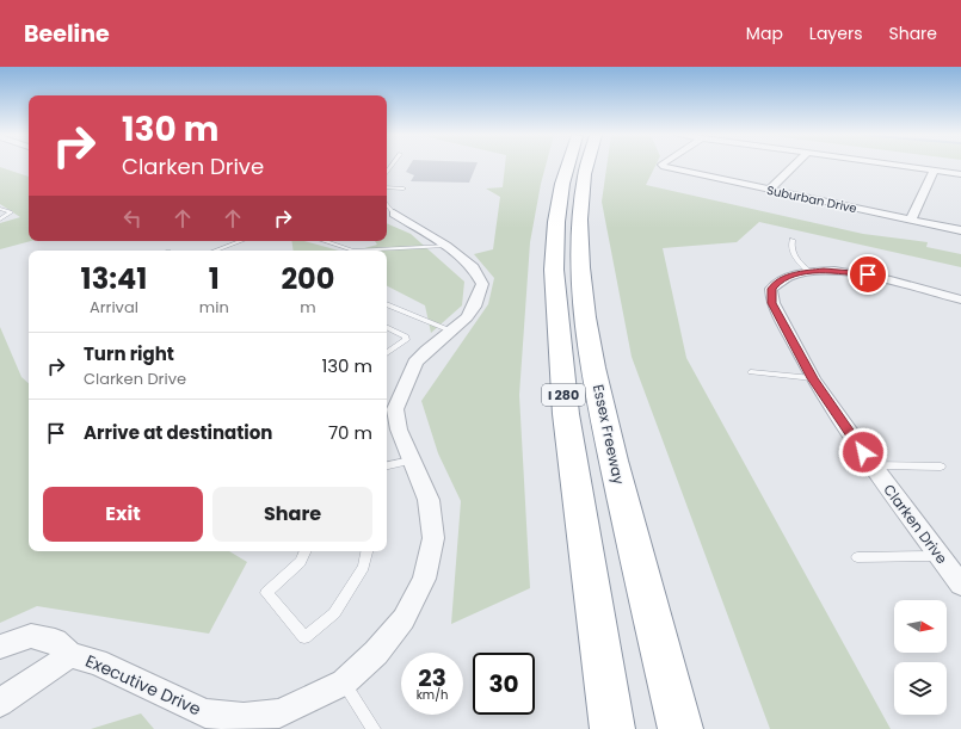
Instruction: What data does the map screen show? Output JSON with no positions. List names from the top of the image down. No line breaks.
{"streets":{"highway":["I 280","Essex Freeway"],"street":["Suburban Drive","Clarken Drive","Executive Drive"]},"north":"right","page":{"header":"Beeline","nav":["Map","Layers","Share"],"turn":["130 m","Clarken Drive"],"eta":["13:41","Arrival","1","min","200","m"],"list":[{"name":"Turn right","note":"Clarken Drive","value":"130 m"},{"name":"Arrive at destination","value":"70 m"}],"buttons":["Exit","Share"],"speed":"23 km/h","limit":"30"}}
